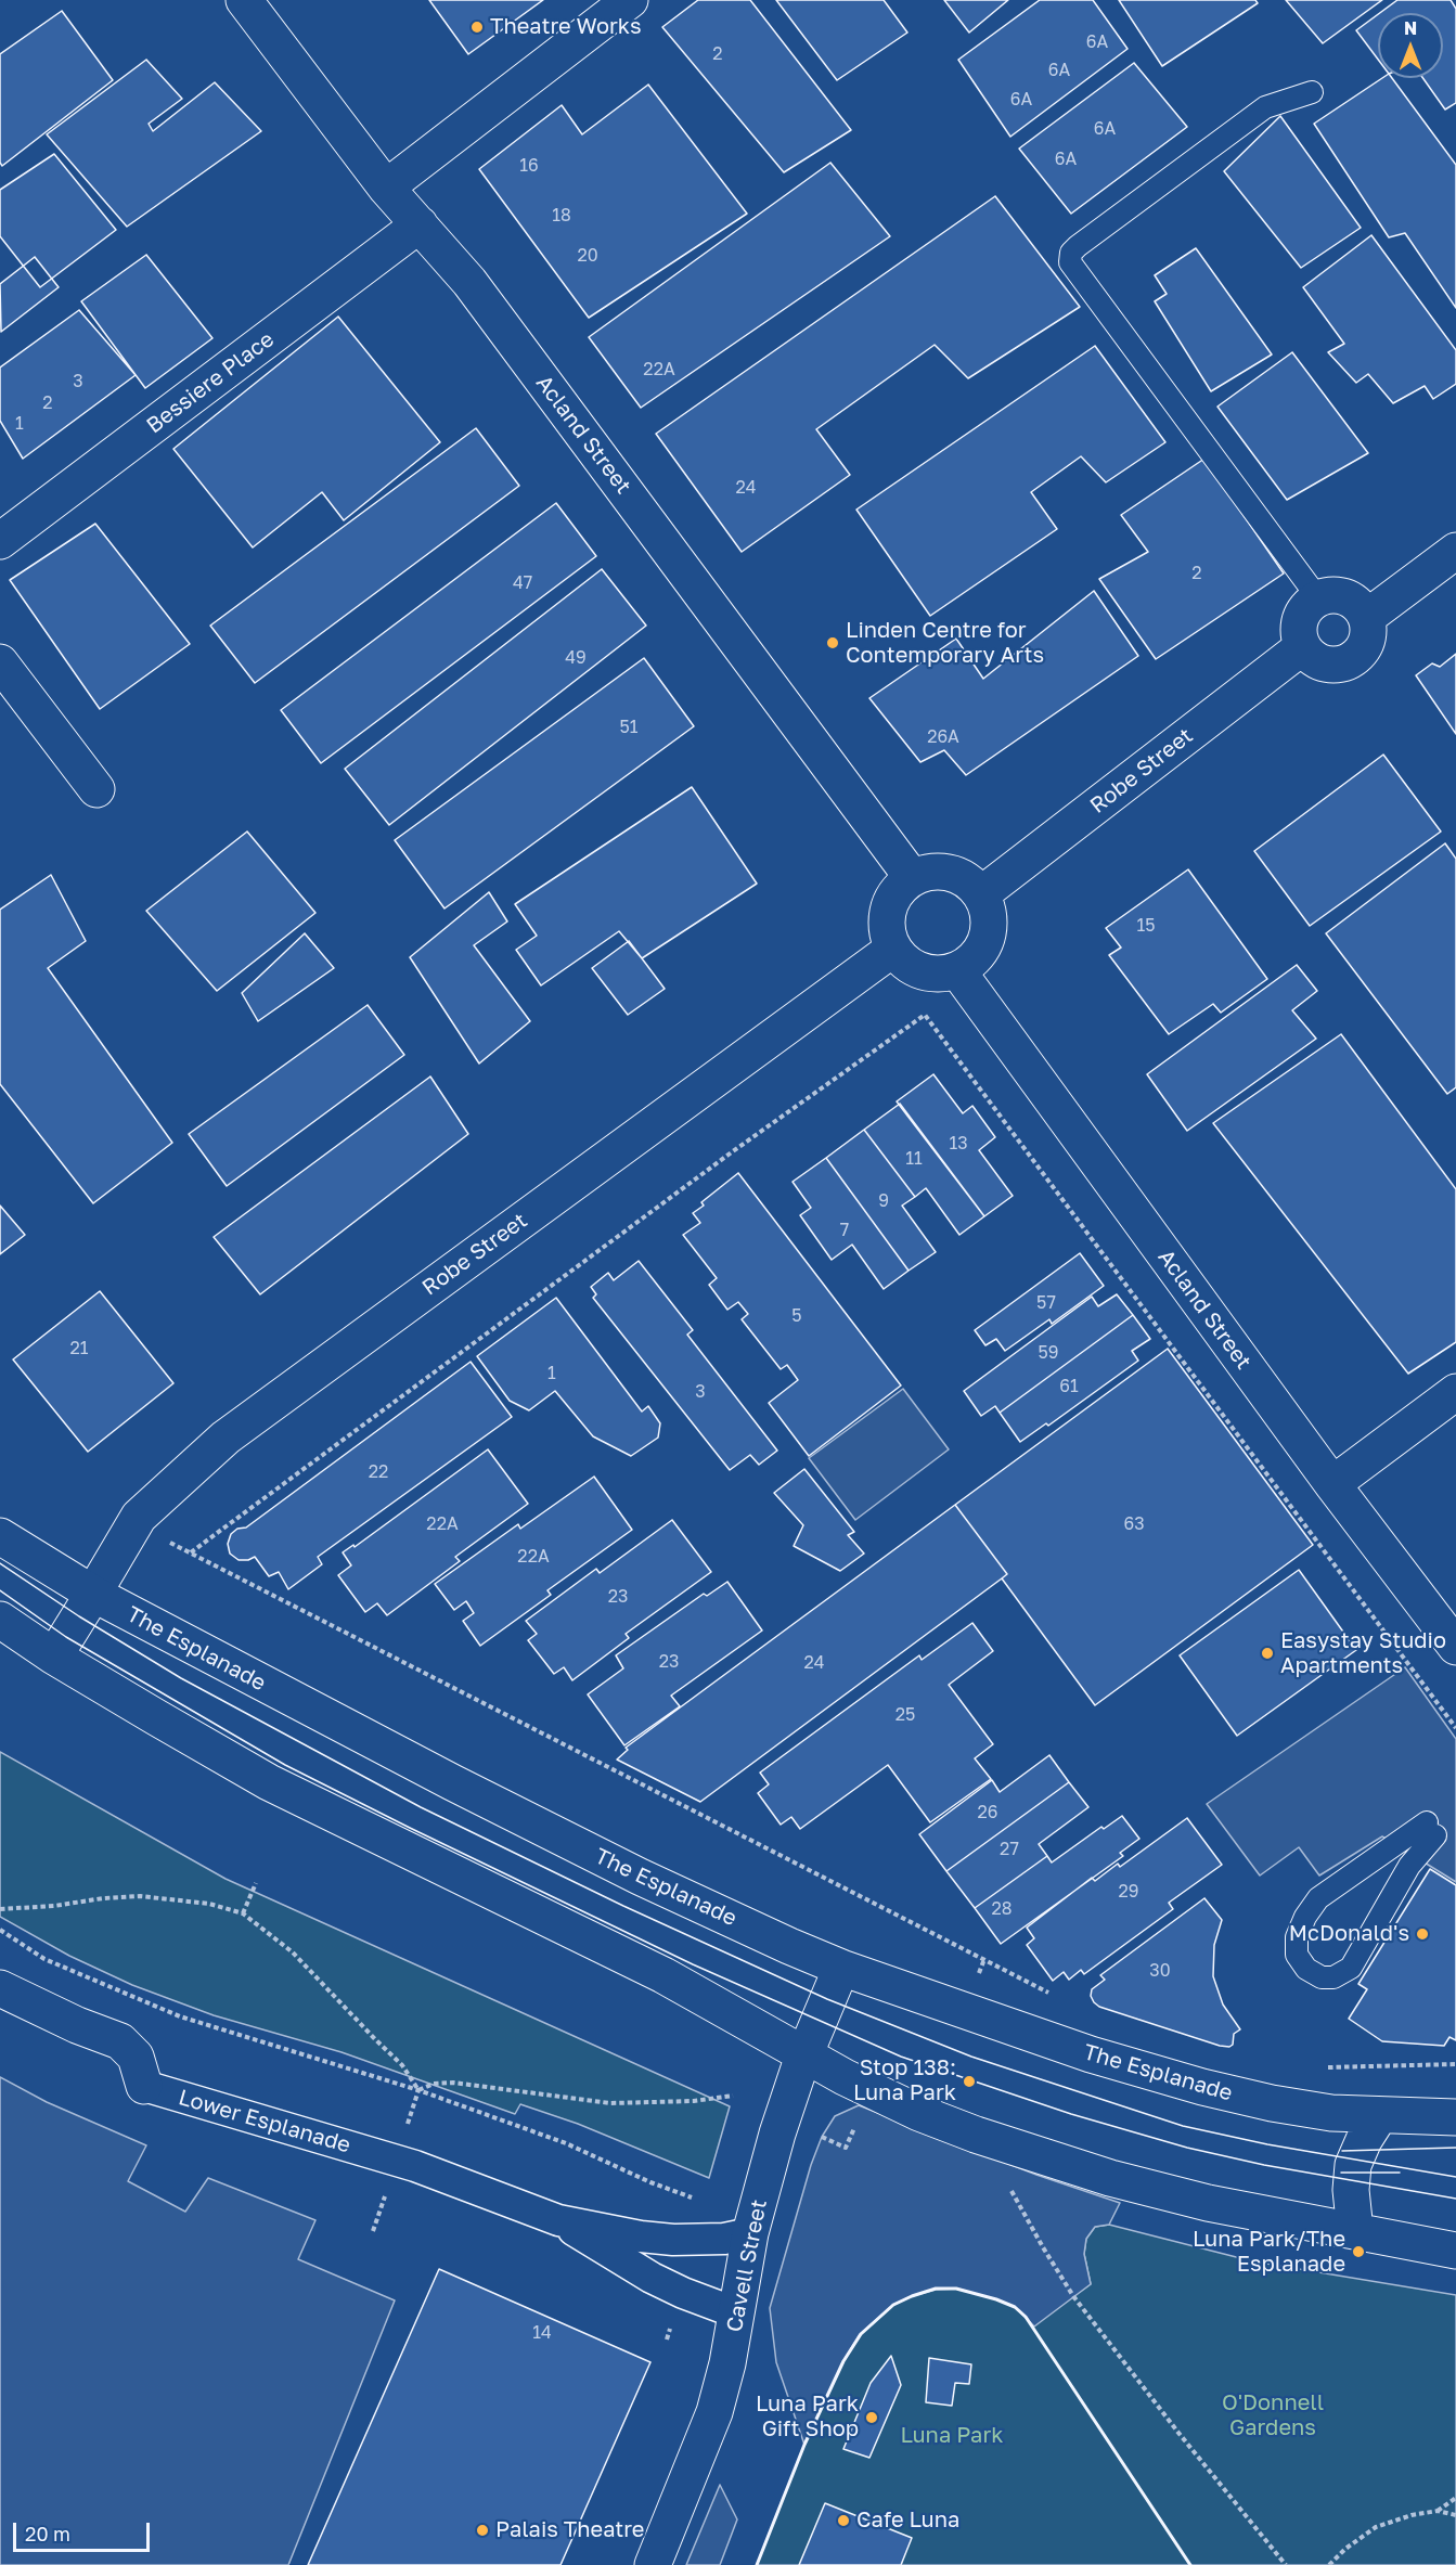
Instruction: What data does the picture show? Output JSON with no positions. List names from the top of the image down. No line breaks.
{"streets":{"street":["Bessiere Place","Acland Street","Robe Street","The Esplanade","Lower Esplanade","Cavell Street"]},"crossings":[["Bessiere Place","Acland Street"],["Acland Street","Robe Street"],["Robe Street","The Esplanade"],["The Esplanade","Cavell Street"],["Lower Esplanade","Cavell Street"]],"parks":["O'Donnell Gardens","Luna Park"],"places":["Theatre Works","Linden Centre for Contemporary Arts","Easystay Studio Apartments","McDonald's","Stop 138: Luna Park","Luna Park/The Esplanade","Luna Park Gift Shop","Cafe Luna","Palais Theatre"],"house_numbers":["6A","2","6A","6A","6A","6A","16","18","20","22A","3","2","1","24","2","47","49","51","26A","15","13","11","9","7","57","5","21","59","1","61","3","22","22A","63","22A","23","23","24","25","26","27","29","28","30","14"],"scale_bar":"20 m","north":"top"}
